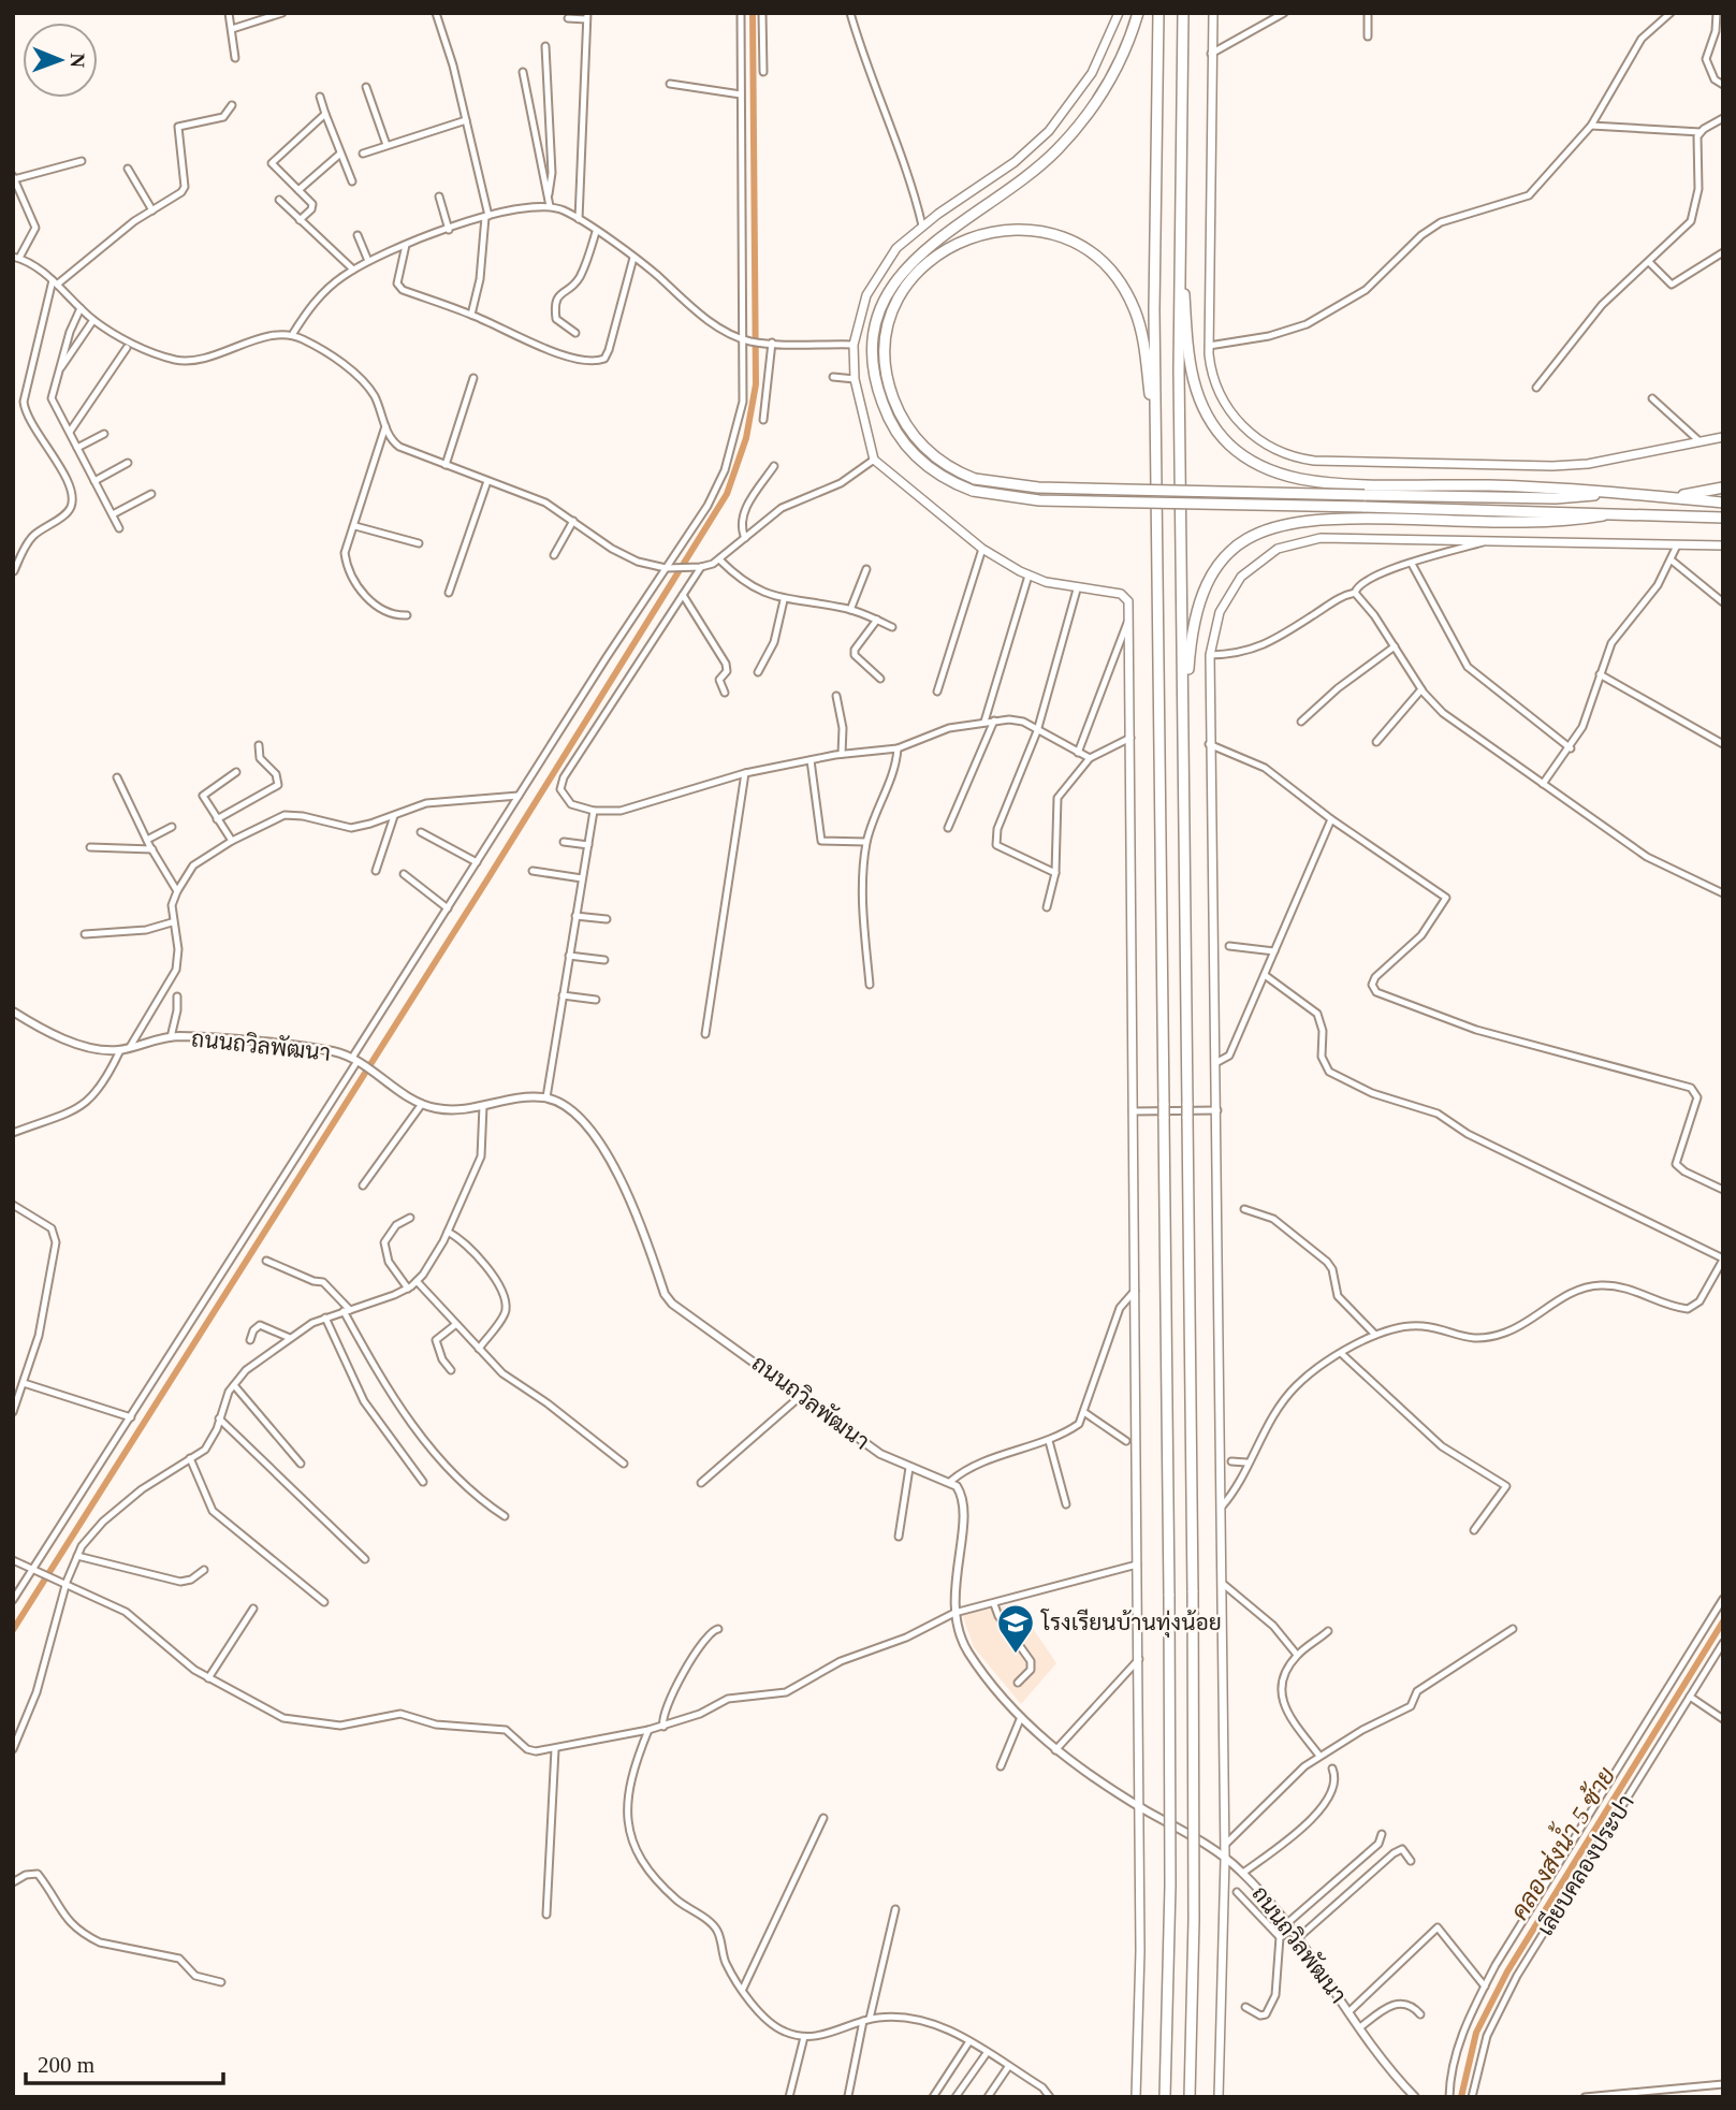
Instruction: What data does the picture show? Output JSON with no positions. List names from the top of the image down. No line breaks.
{"streets":{"street":["ถนนถวิลพัฒนา","เลียบคลองประปา"]},"water":["คลองส่งน้ำ 5 ซ้าย"],"places":{"school or university":["โรงเรียนบ้านทุ่งน้อย"]},"scale_bar":"200 m","north":"right"}
